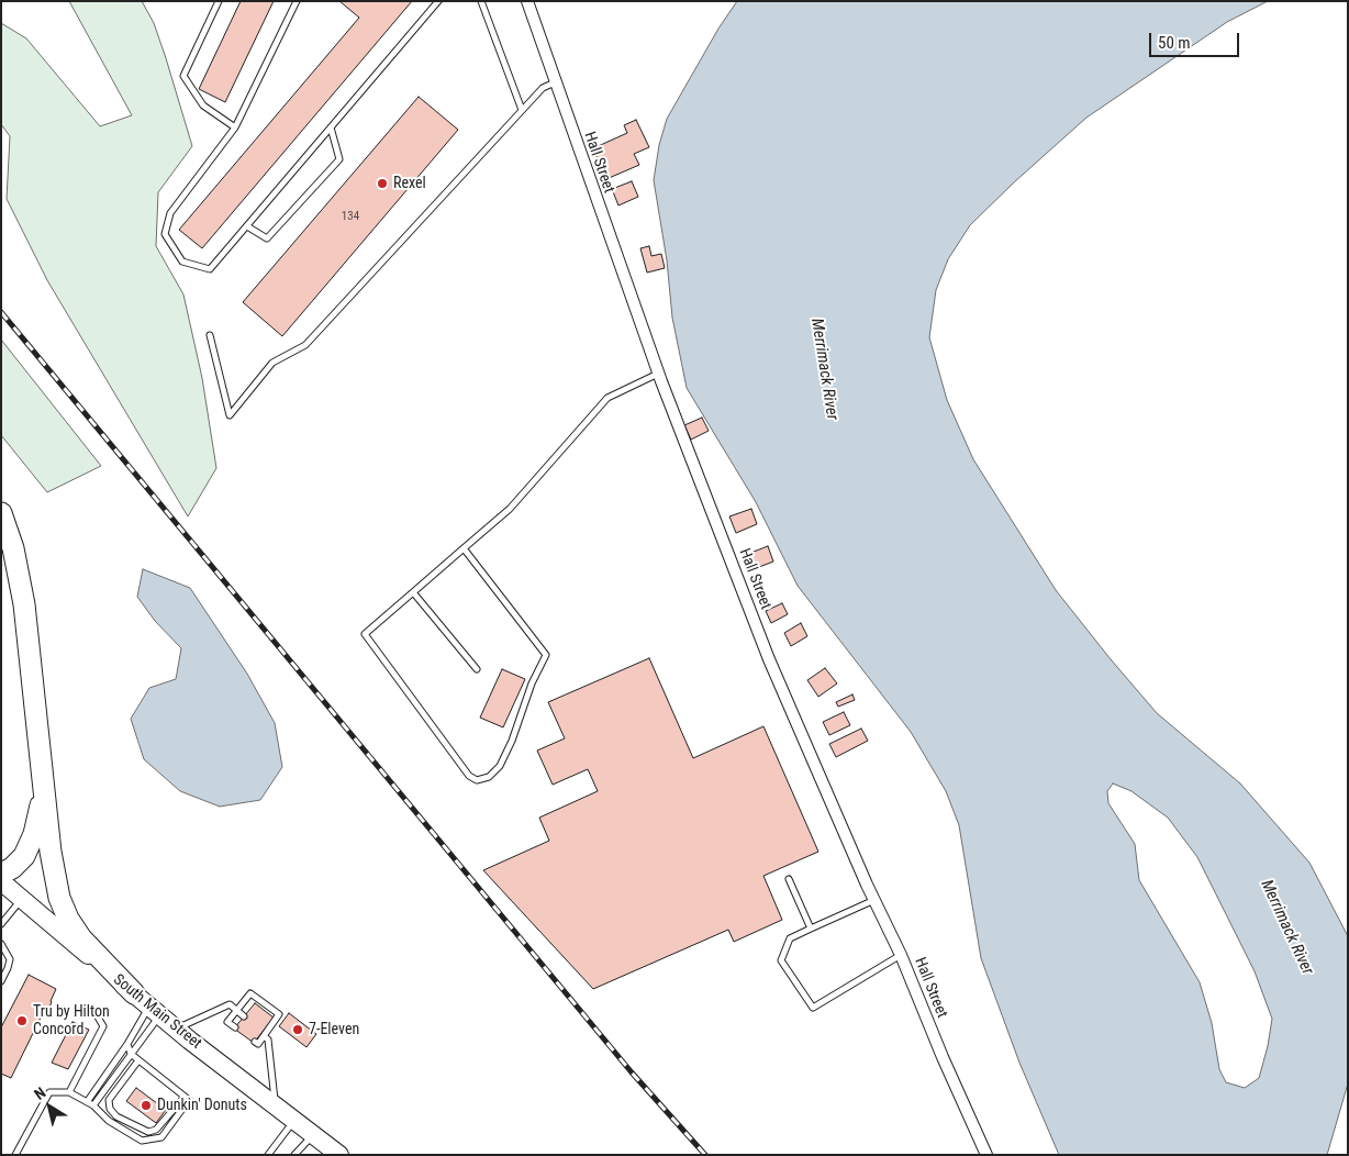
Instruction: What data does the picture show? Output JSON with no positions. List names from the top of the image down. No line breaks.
{"streets":{"main road":["South Main Street"],"street":["Hall Street"]},"water":["Merrimack River"],"places":["Rexel","Tru by Hilton Concord","7-Eleven","Dunkin' Donuts"],"house_numbers":["134"],"scale_bar":"50 m","north":"top left"}
